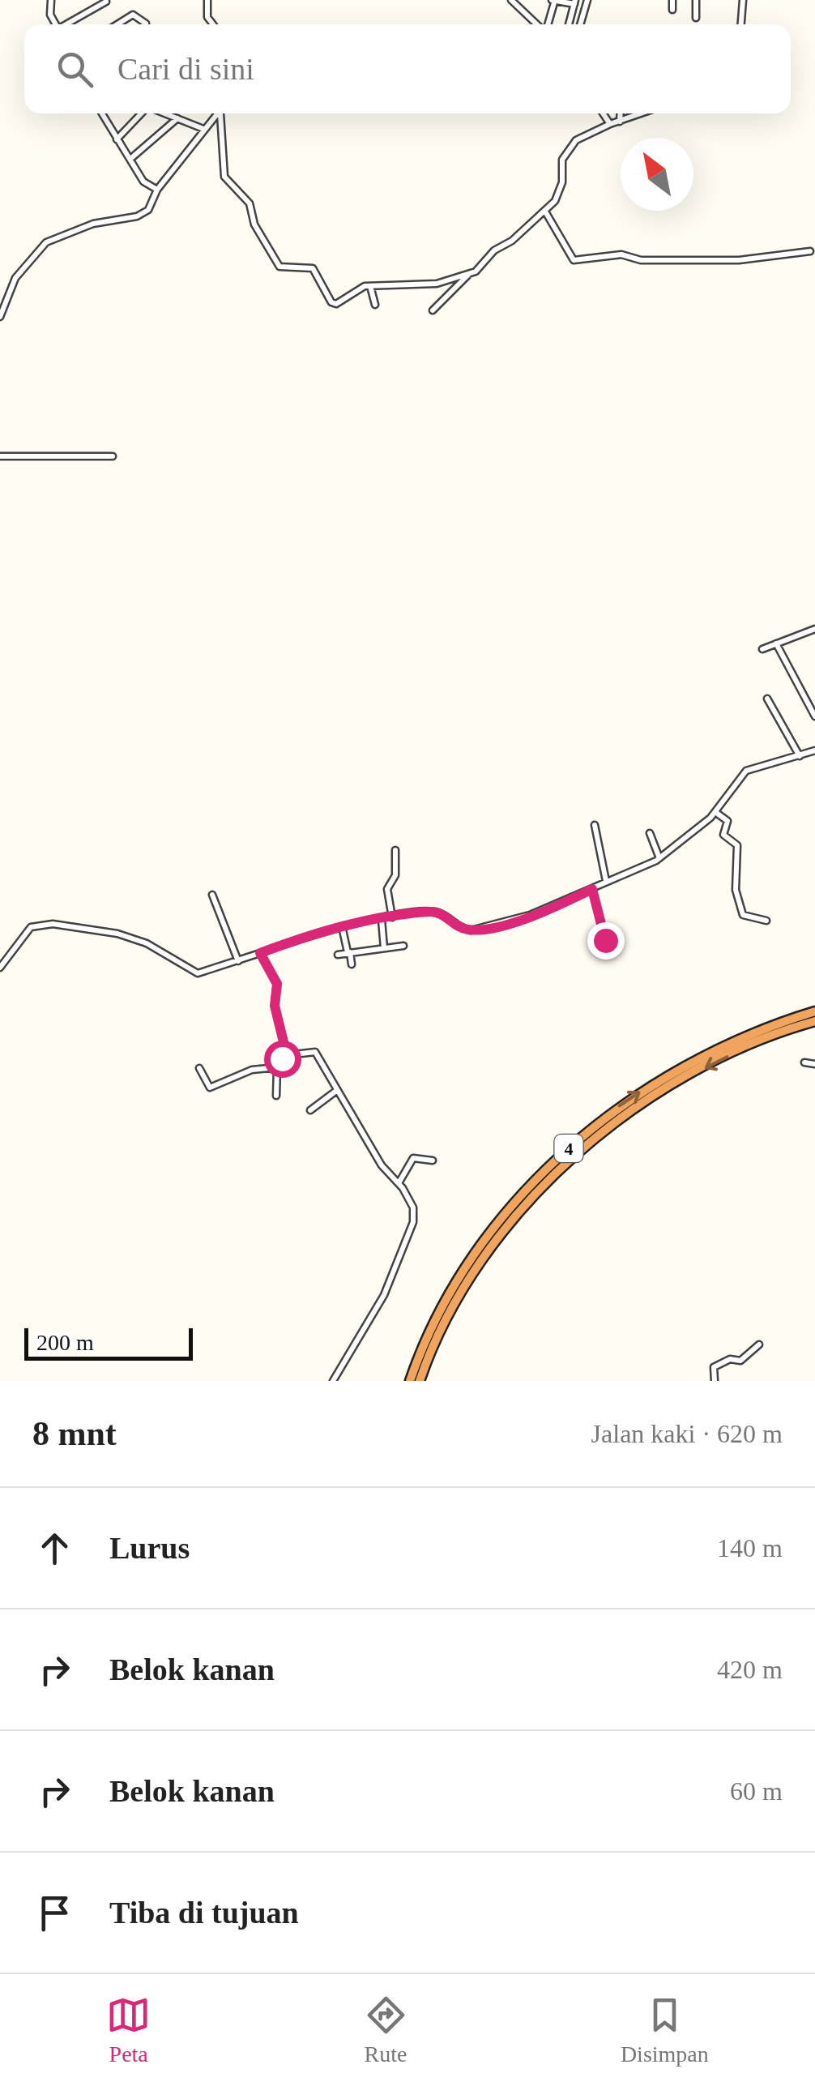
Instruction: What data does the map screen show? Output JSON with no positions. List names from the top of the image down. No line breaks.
{"streets":{"highway":["4"]},"scale_bar":"200 m","north":"top left","page":{"search":"Cari di sini","scale":"200 m","heading":["8 mnt","Jalan kaki · 620 m"],"list":[["Lurus","140 m"],["Belok kanan","420 m"],["Belok kanan","60 m"],"Tiba di tujuan"],"nav":["Peta","Rute","Disimpan"]}}
